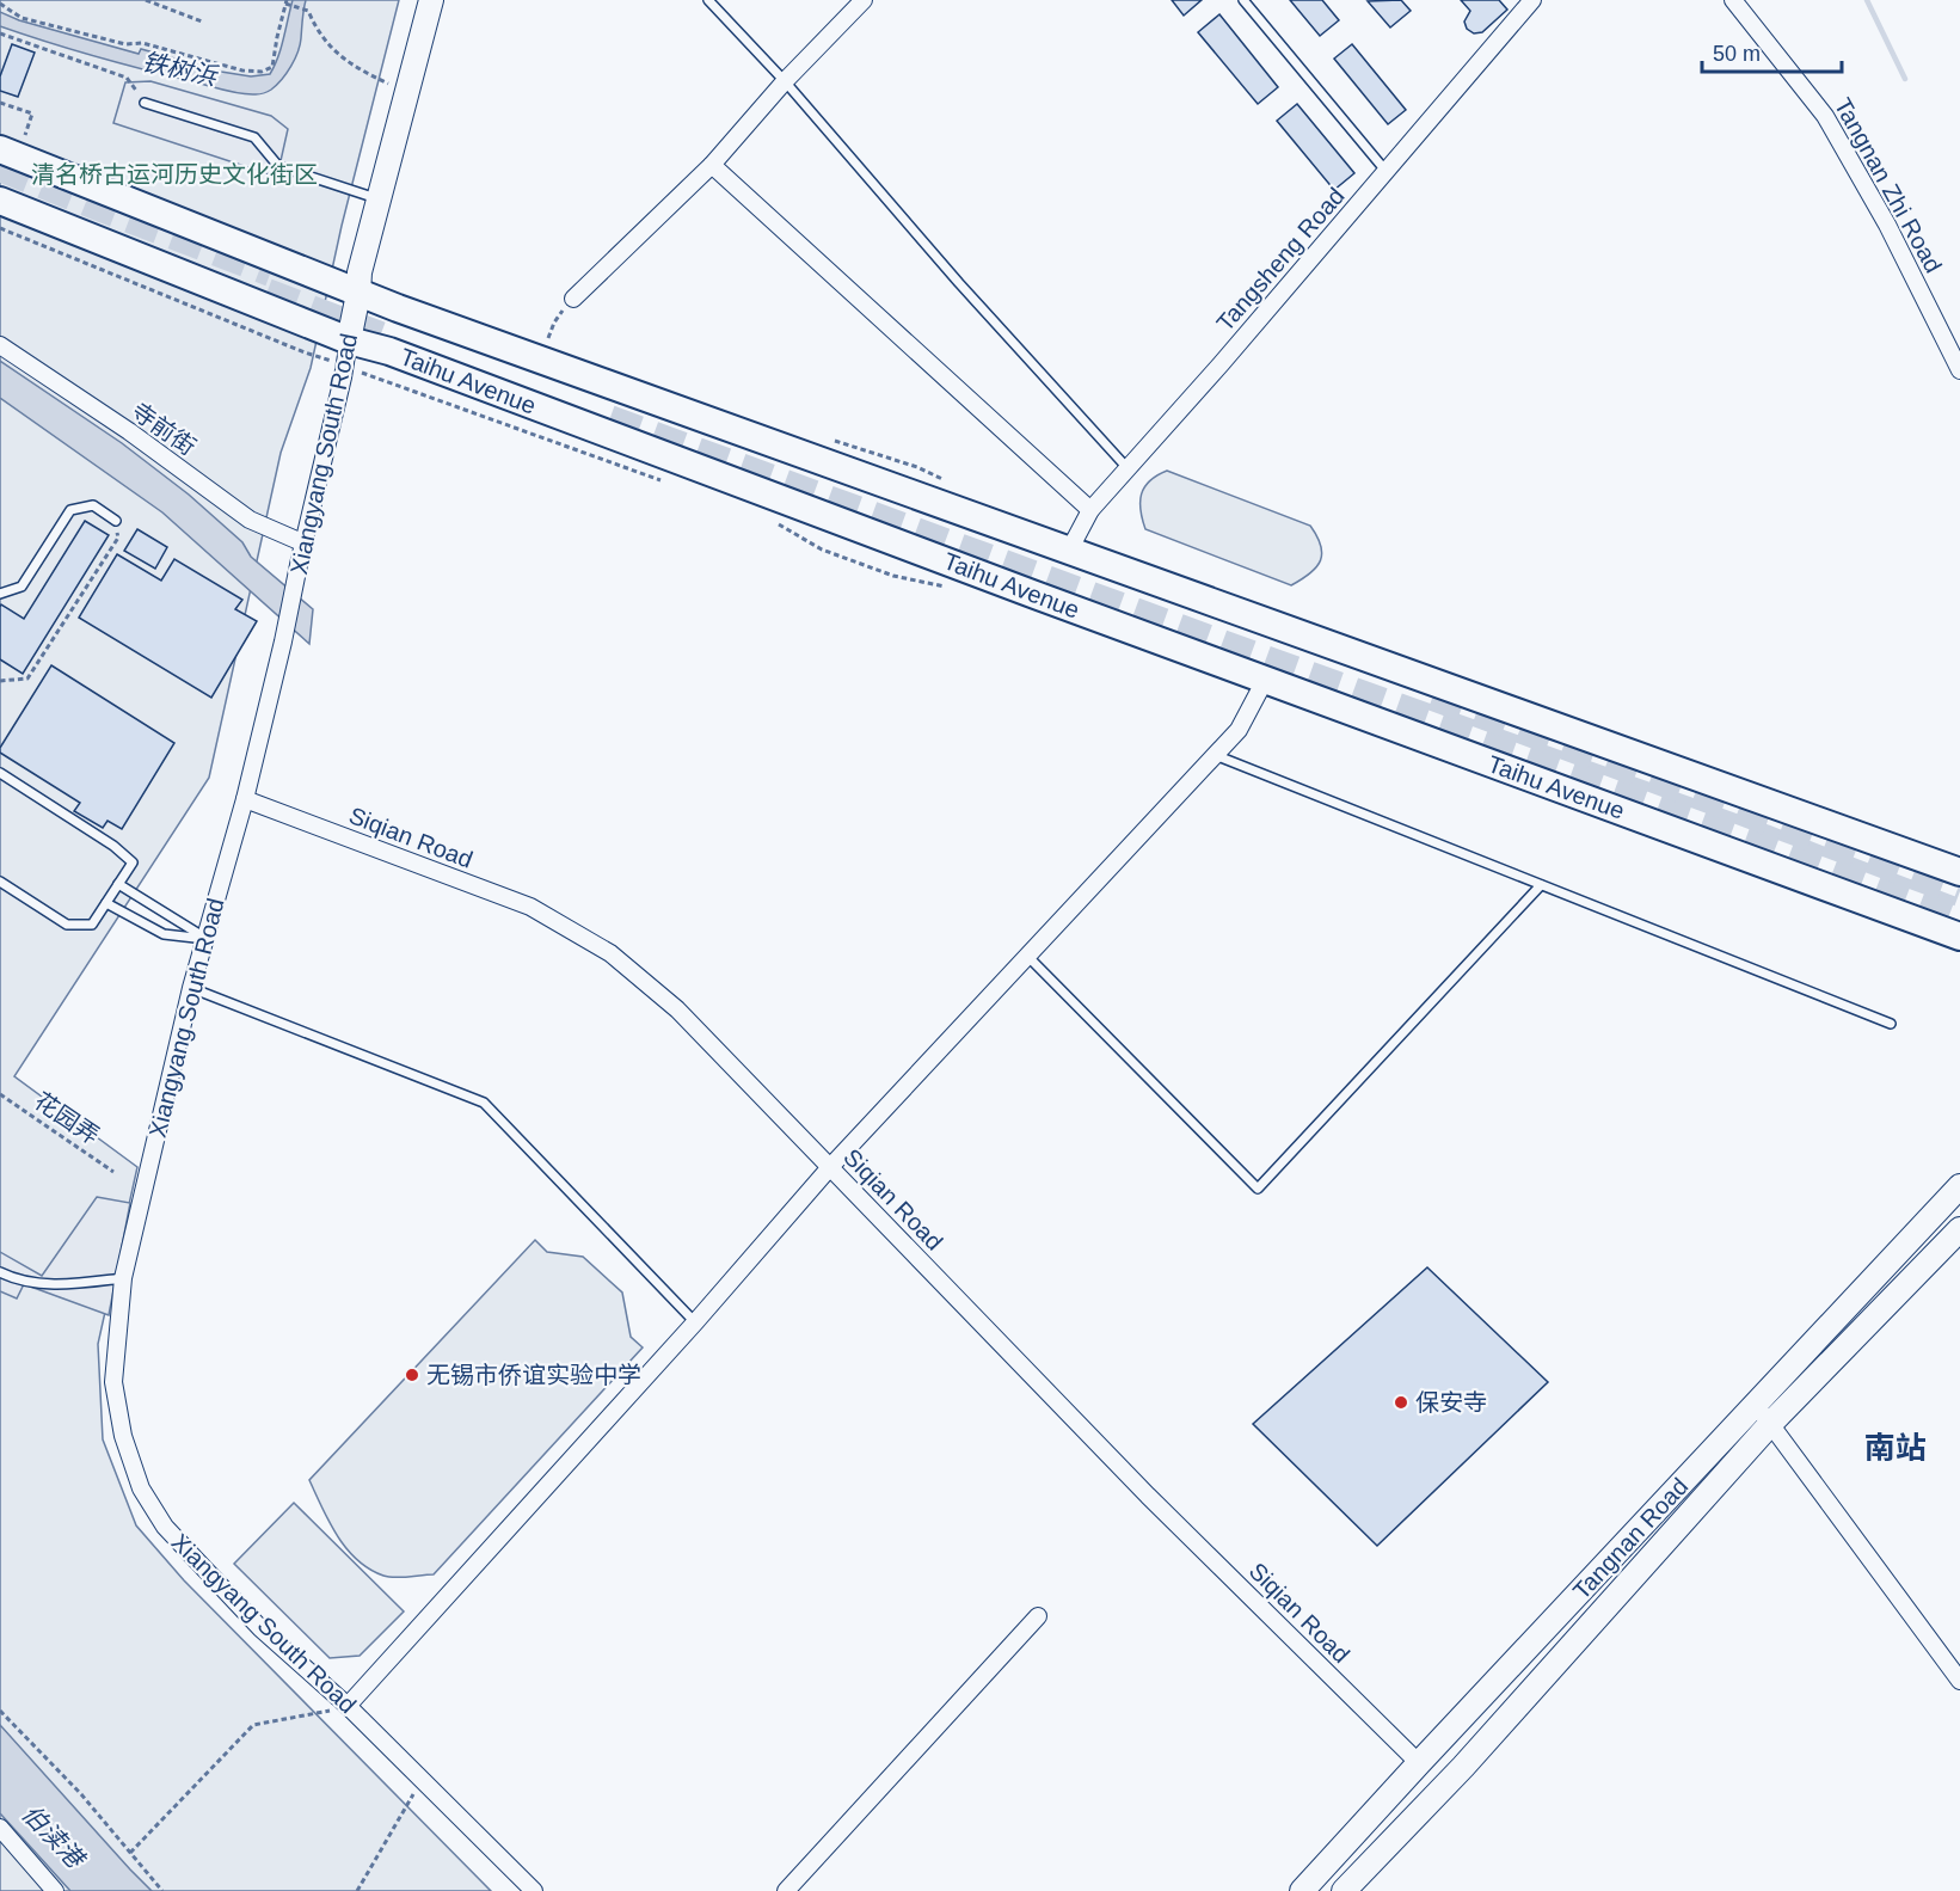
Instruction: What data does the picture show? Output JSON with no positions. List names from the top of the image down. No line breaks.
{"streets":{"main road":["Taihu Avenue","Xiangyang South Road","Tangnan Road"],"street":["Tangnan Zhi Road","Tangsheng Road","寺前街","Siqian Road"],"path":["花园弄"]},"crossings":[["Tangsheng Road","Taihu Avenue"],["Taihu Avenue","Xiangyang South Road"],["寺前街","Xiangyang South Road"],["Xiangyang South Road","Siqian Road"],["Siqian Road","Tangnan Road"]],"districts":["南站"],"water":["铁树浜","伯渎港"],"parks":["清名桥古运河历史文化街区"],"places":["无锡市侨谊实验中学","保安寺"],"scale_bar":"50 m"}
